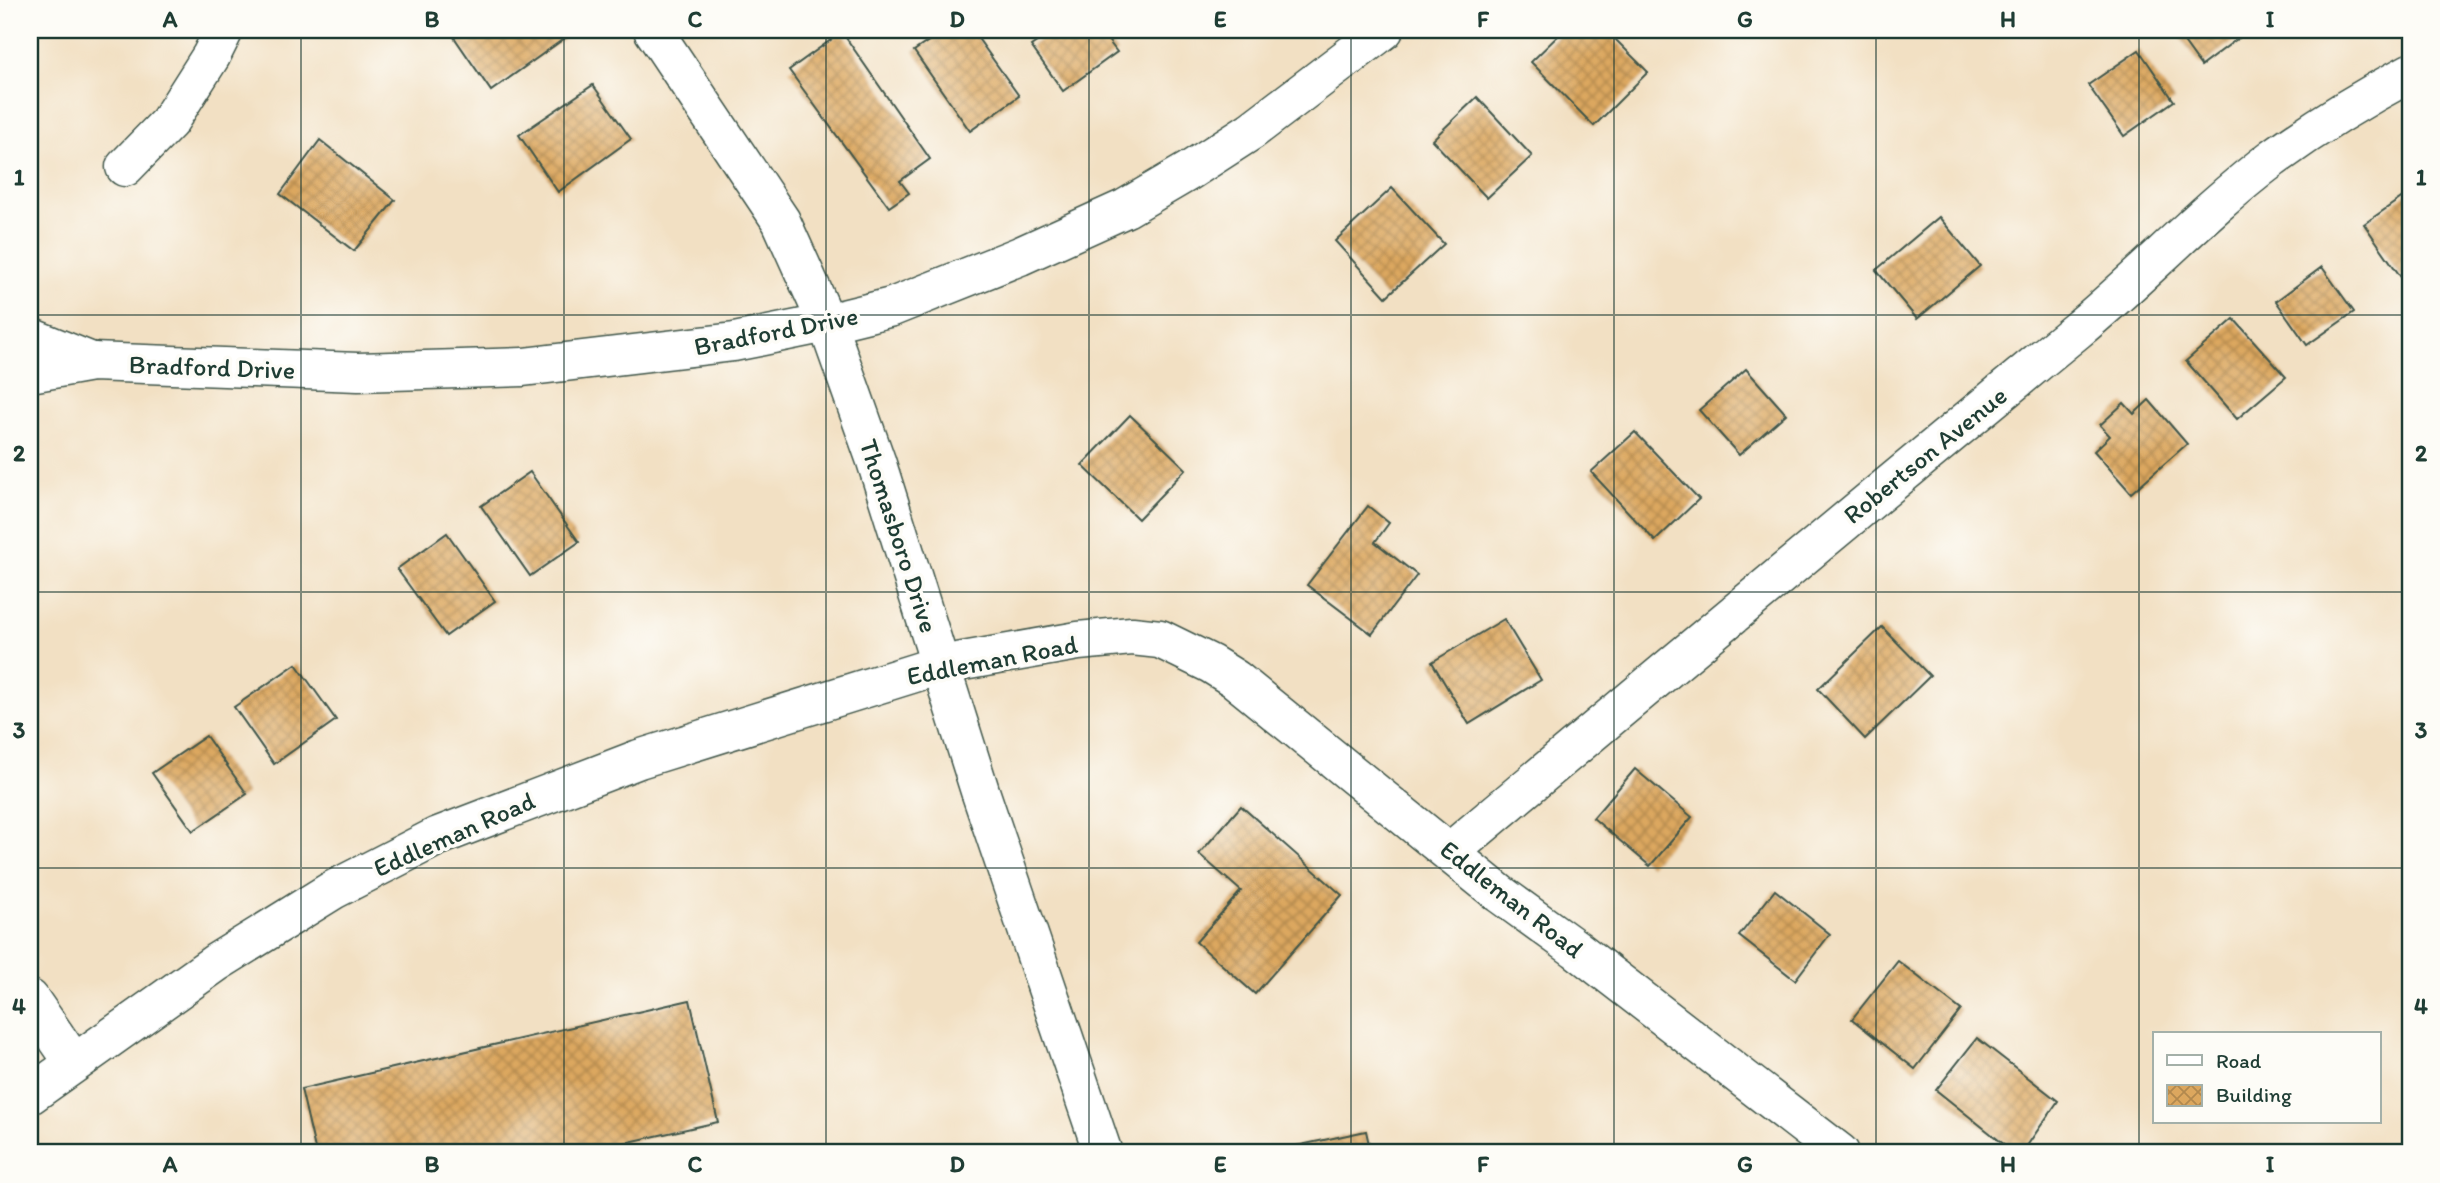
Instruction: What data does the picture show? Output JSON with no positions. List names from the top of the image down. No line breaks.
{"streets":{"street":["Bradford Drive","Robertson Avenue","Thomasboro Drive","Eddleman Road"]},"crossings":[["Bradford Drive","Thomasboro Drive"],["Robertson Avenue","Eddleman Road"],["Thomasboro Drive","Eddleman Road"]],"legend":["Road","Building"],"grid":{"columns":["A","B","C","D","E","F","G","H","I"],"rows":["1","2","3","4"]}}
